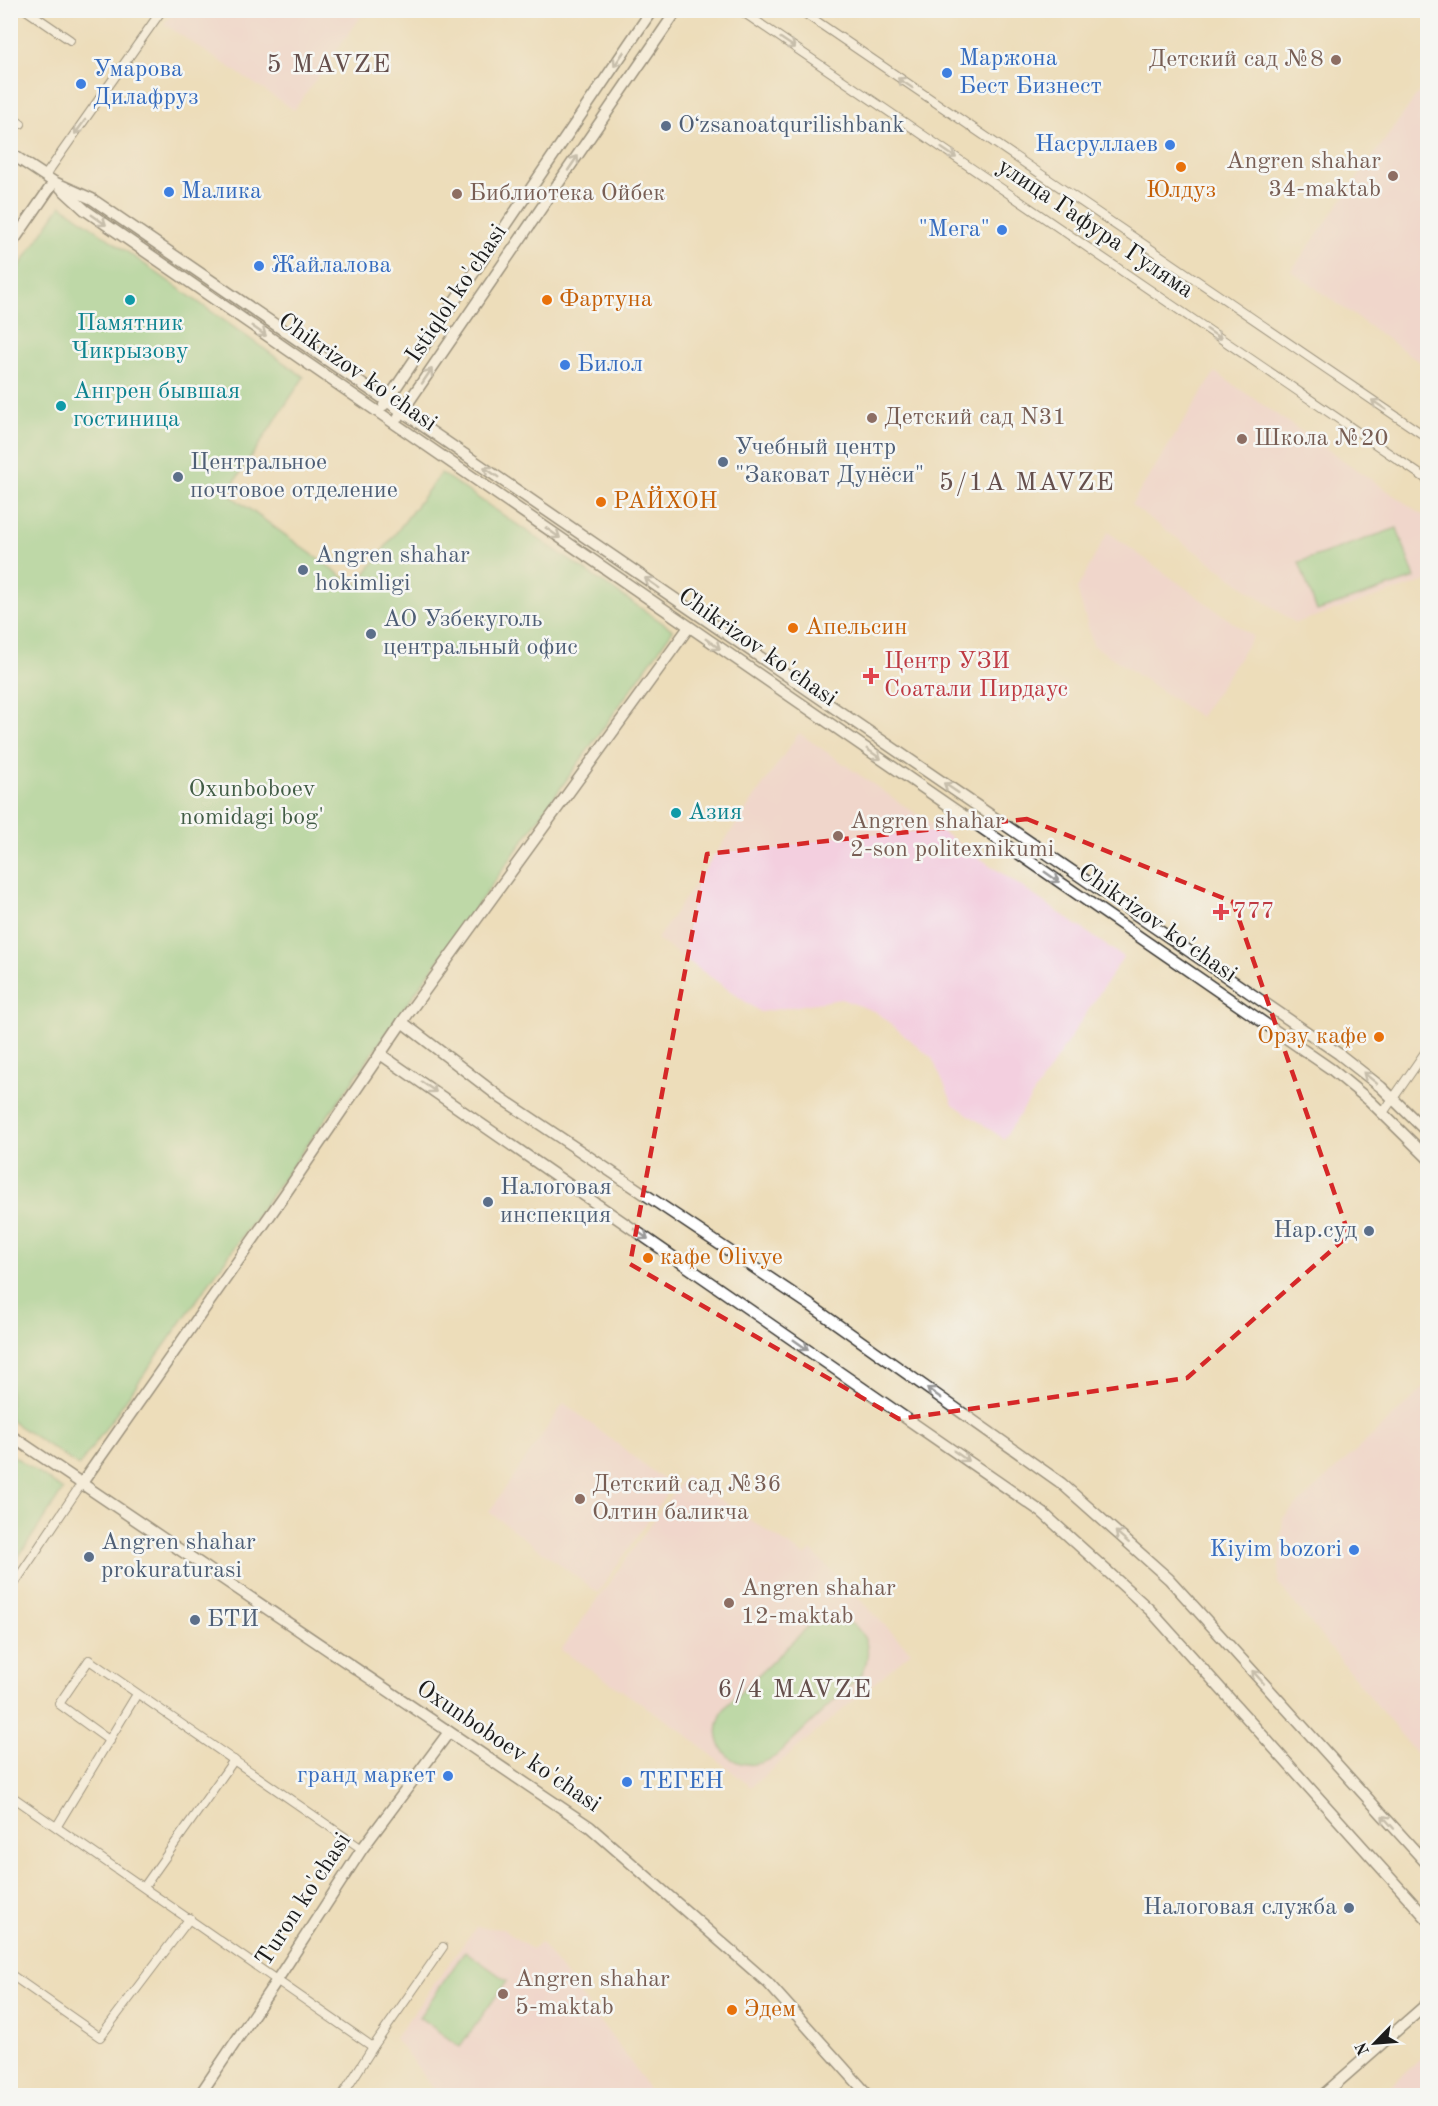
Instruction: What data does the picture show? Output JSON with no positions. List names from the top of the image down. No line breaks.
{"streets":{"main road":["Istiqlol ko'chasi","Chikrizov ko'chasi","Oxunboboev ko'chasi","Turon ko'chasi"],"street":["улица Гафура Гуляма"]},"crossings":[["Istiqlol ko'chasi","Chikrizov ko'chasi"],["Oxunboboev ko'chasi","Turon ko'chasi"]],"districts":["5 MAVZE","5/1A MAVZE","6/4 MAVZE"],"parks":["Oxunboboev nomidagi bog'"],"places":{"other":["Детский сад №8","Маржона Бест Бизнест","Умарова Дилафруз","Oʻzsanoatqurilishbank","Насруллаев","Юлдуз","Angren shahar 34-maktab","Малика","Библиотека Ойбек","\"Мега\"","Жайлалова","Памятник Чикрызову","Фартуна","Билол","Ангрен бывшая гостиница","Детский сад N31","Школа №20","Учебный центр \"Заковат Дунёси\"","Центральное почтовое отделение","РАЙХОН","Angren shahar hokimligi","Апельсин","АО Узбекуголь центральный офис","Азия","Angren shahar 2-son politexnikumi","Орзу кафе","Налоговая инспекция","Нар.суд","кафе Olivye","Детский сад №36 Олтин баликча","Kiyim bozori","Angren shahar prokuraturasi","Angren shahar 12-maktab","БТИ","гранд маркет","ТЕГЕН","Налоговая служба","Angren shahar 5-maktab","Эдем"],"health":["Центр УЗИ Соатали Пирдаус","777"]},"north":"bottom left"}
